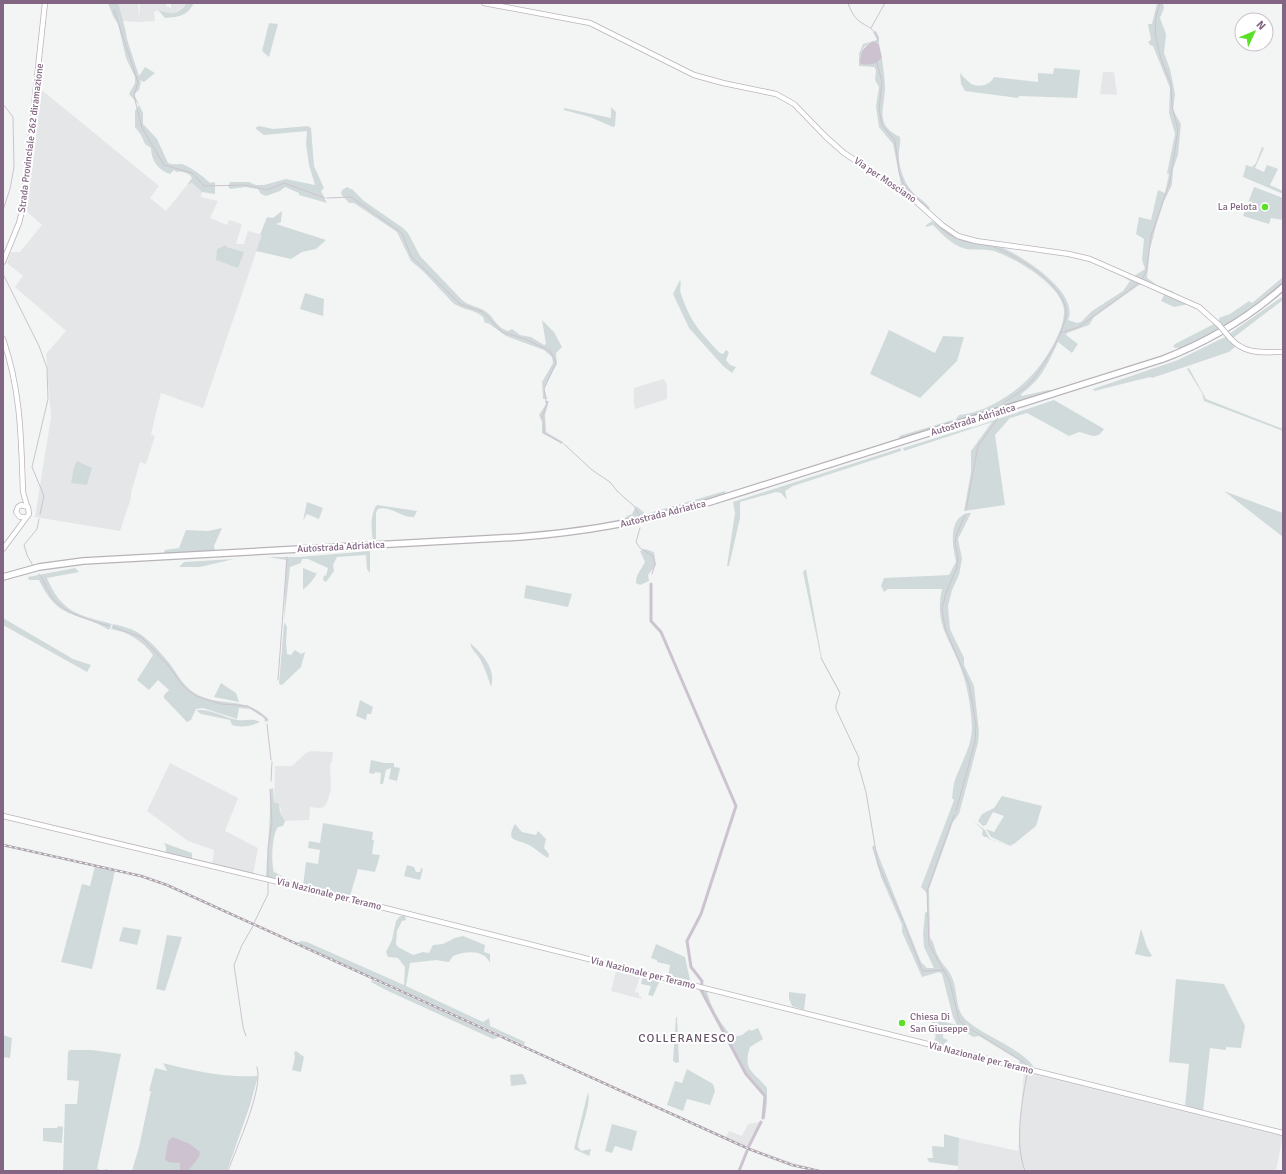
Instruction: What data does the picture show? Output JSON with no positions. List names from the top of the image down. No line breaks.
{"streets":{"highway":["Autostrada Adriatica"],"main road":["Strada Provinciale 262 diramazione","Via per Mosciano","Via Nazionale per Teramo"]},"districts":["COLLERANESCO"],"places":["La Pelota","Chiesa Di San Giuseppe"],"north":"top right"}
